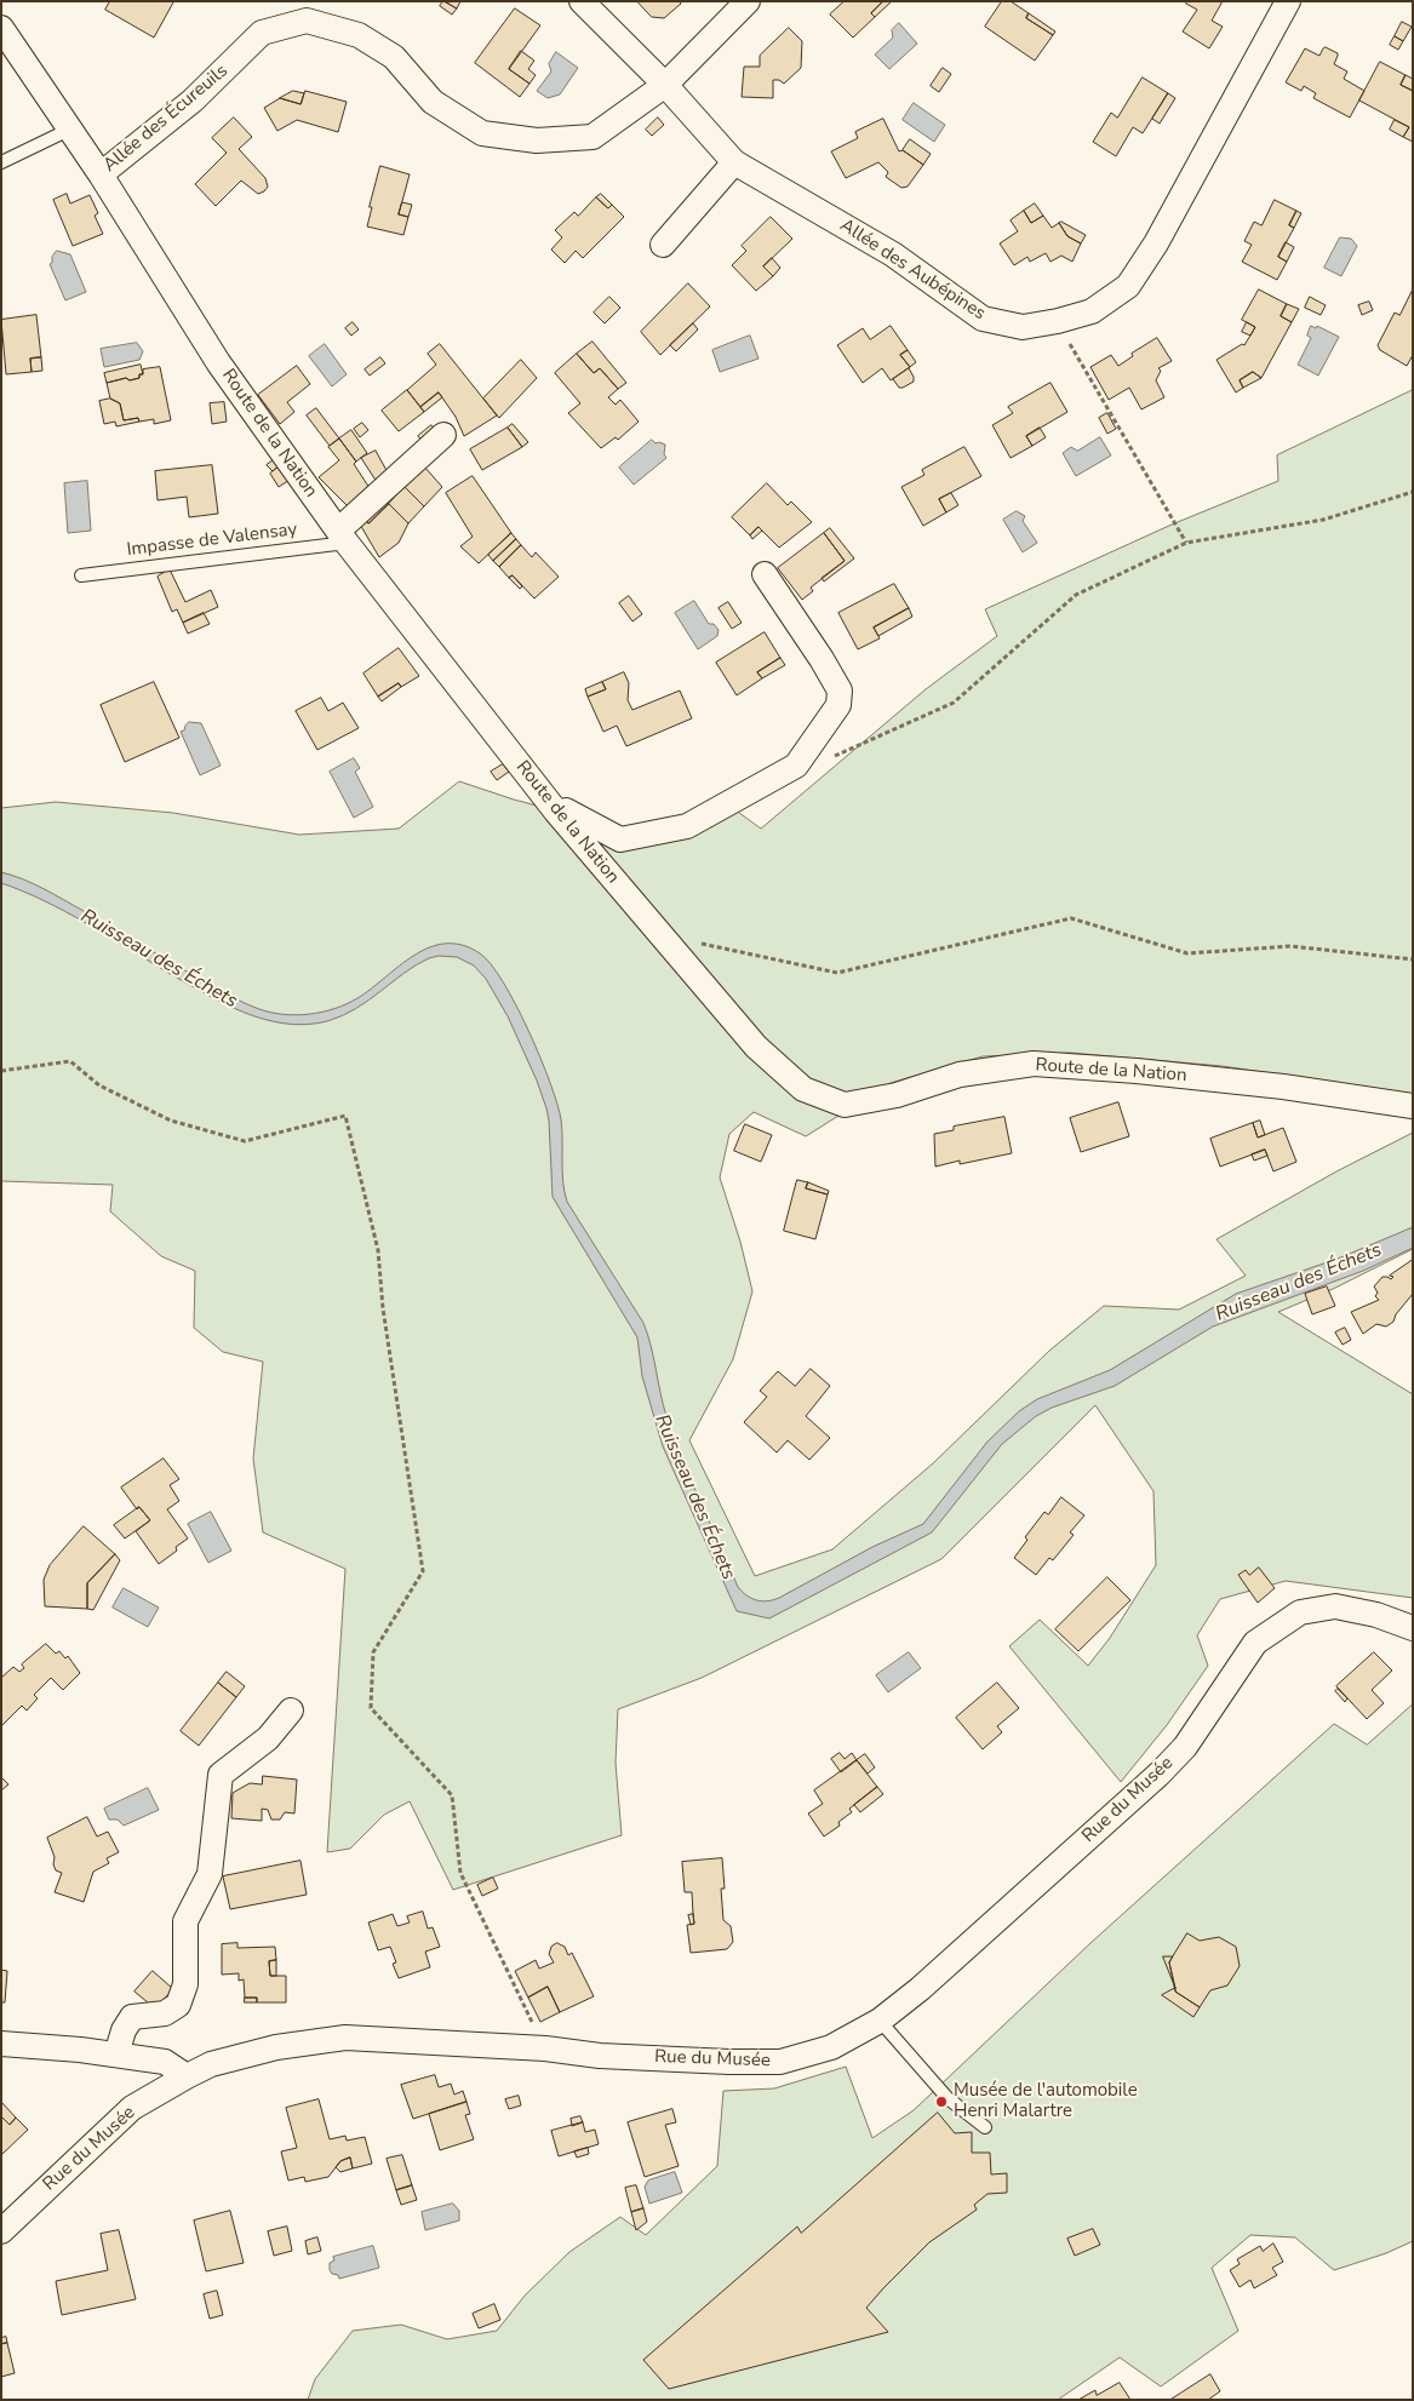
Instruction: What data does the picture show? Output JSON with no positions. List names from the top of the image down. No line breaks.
{"streets":{"street":["Allée des Écureuils","Allée des Aubépines","Route de la Nation","Rue du Musée"],"lane":["Impasse de Valensay"]},"crossings":[["Allée des Écureuils","Allée des Aubépines"],["Allée des Écureuils","Route de la Nation"],["Route de la Nation","Impasse de Valensay"]],"water":["Ruisseau des Échets"],"places":["Musée de l'automobile Henri Malartre"]}
